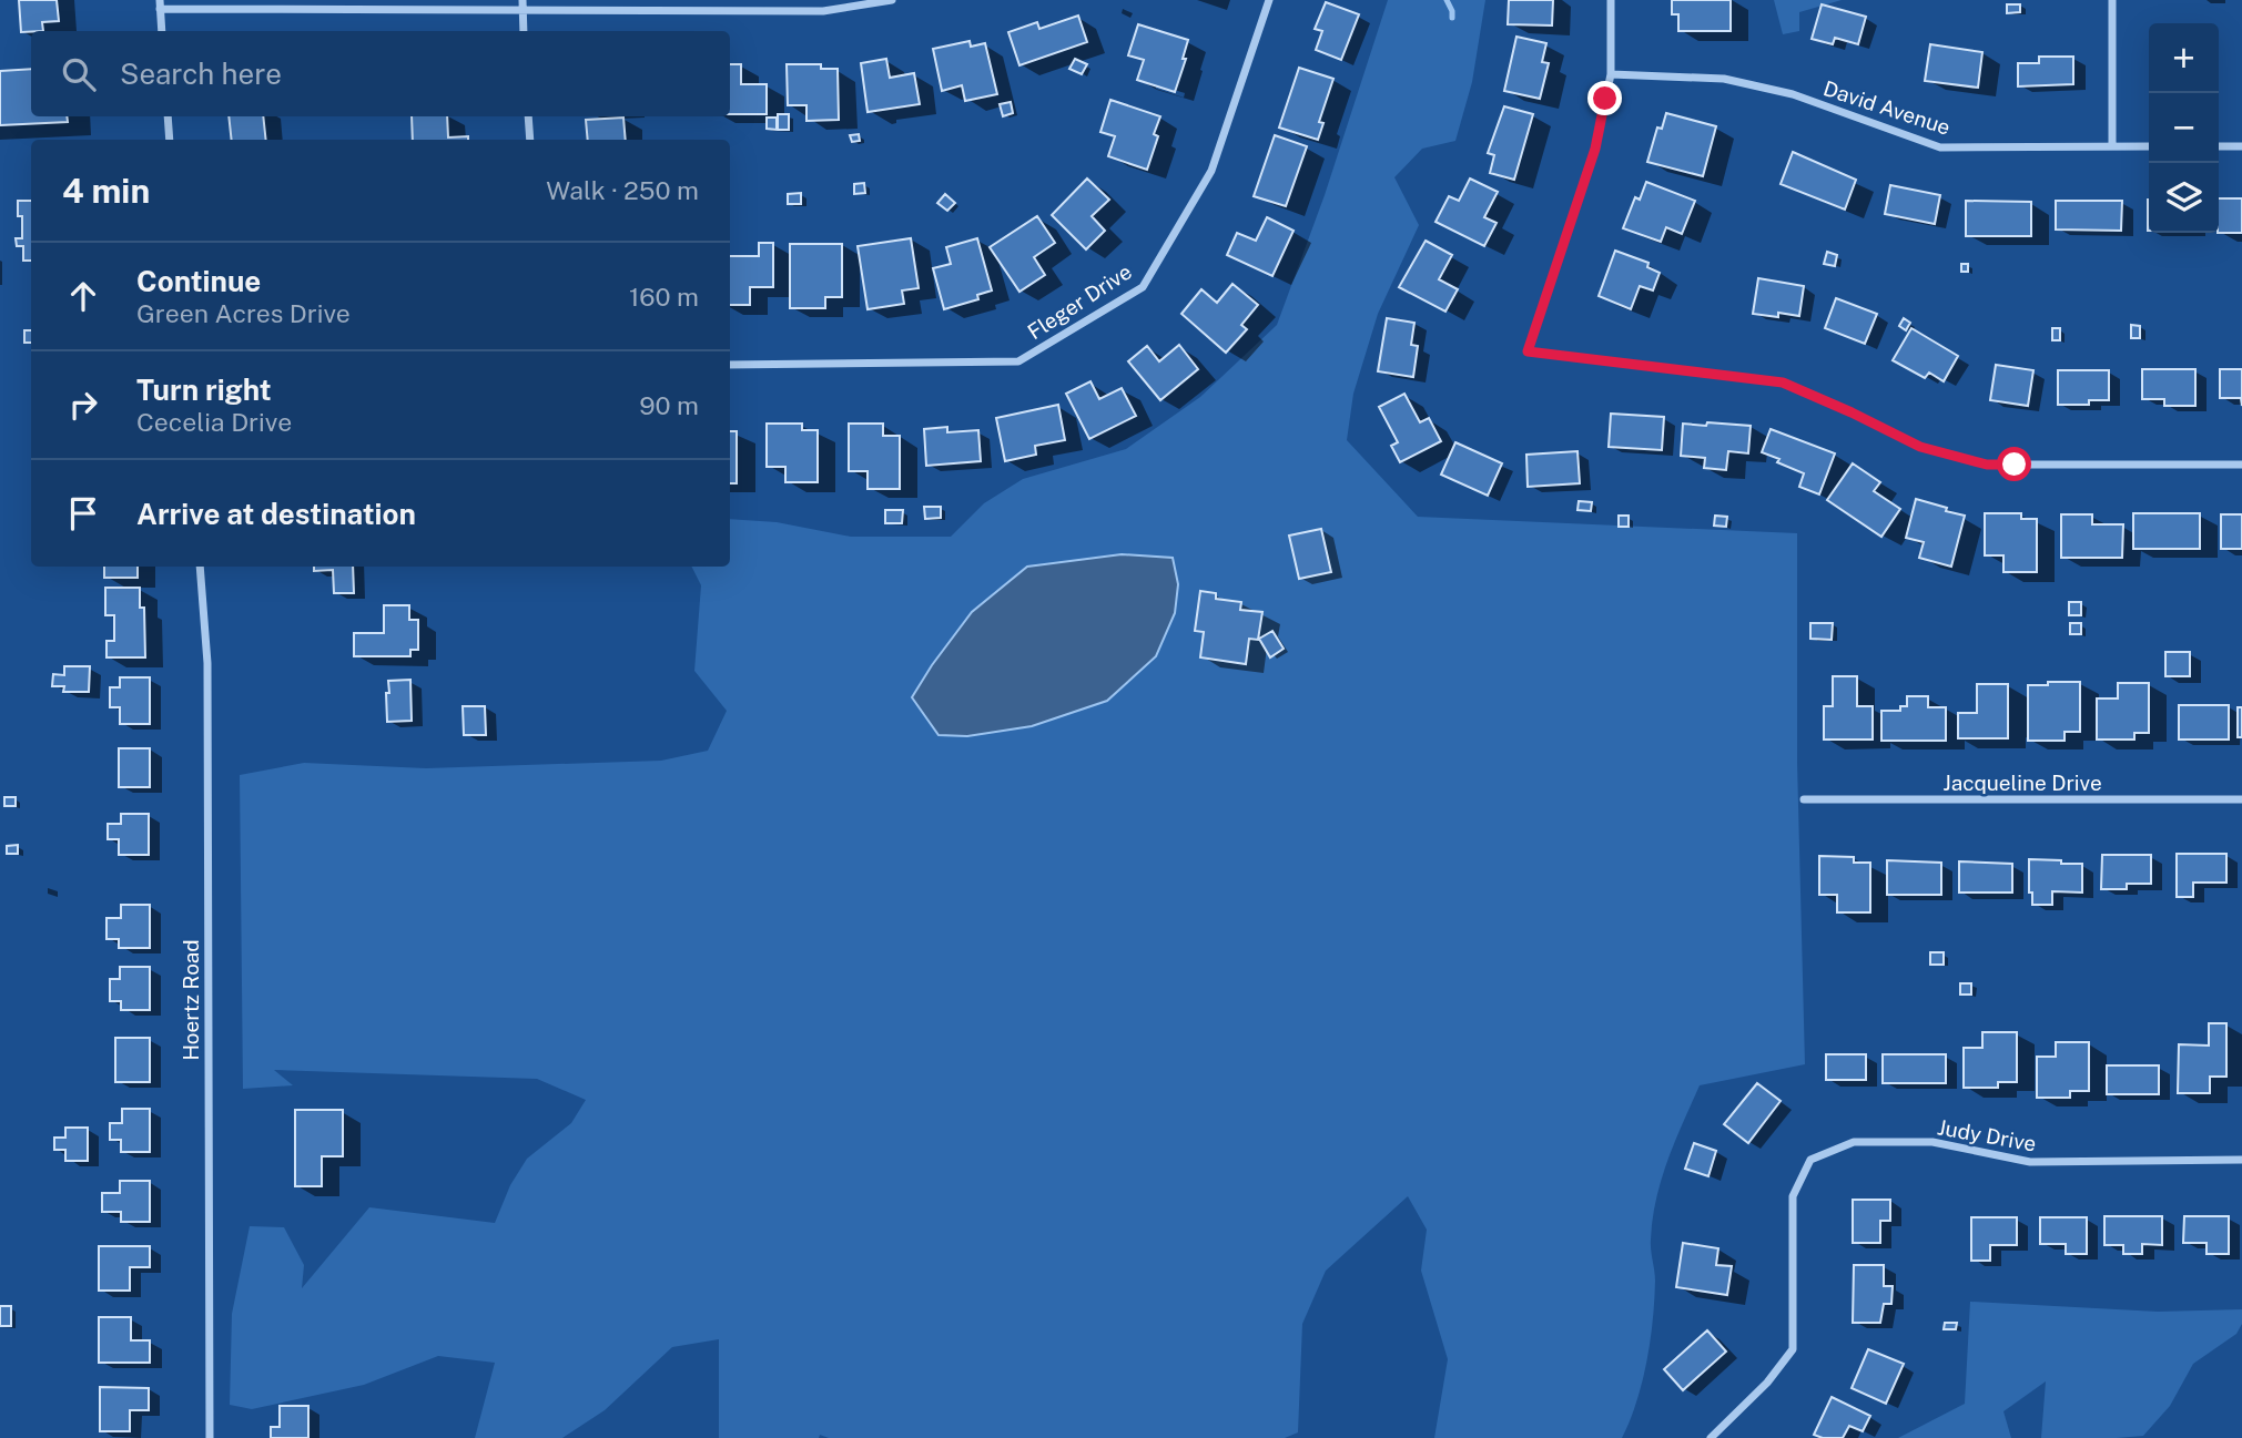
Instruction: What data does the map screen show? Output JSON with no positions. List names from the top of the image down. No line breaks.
{"streets":{"street":["David Avenue","Fleger Drive","Jacqueline Drive","Hoertz Road","Judy Drive"]},"page":{"map_buttons":["+","−"],"search":"Search here","heading":["4 min","Walk · 250 m"],"list":[["Continue","Green Acres Drive","160 m"],["Turn right","Cecelia Drive","90 m"],"Arrive at destination"]}}
